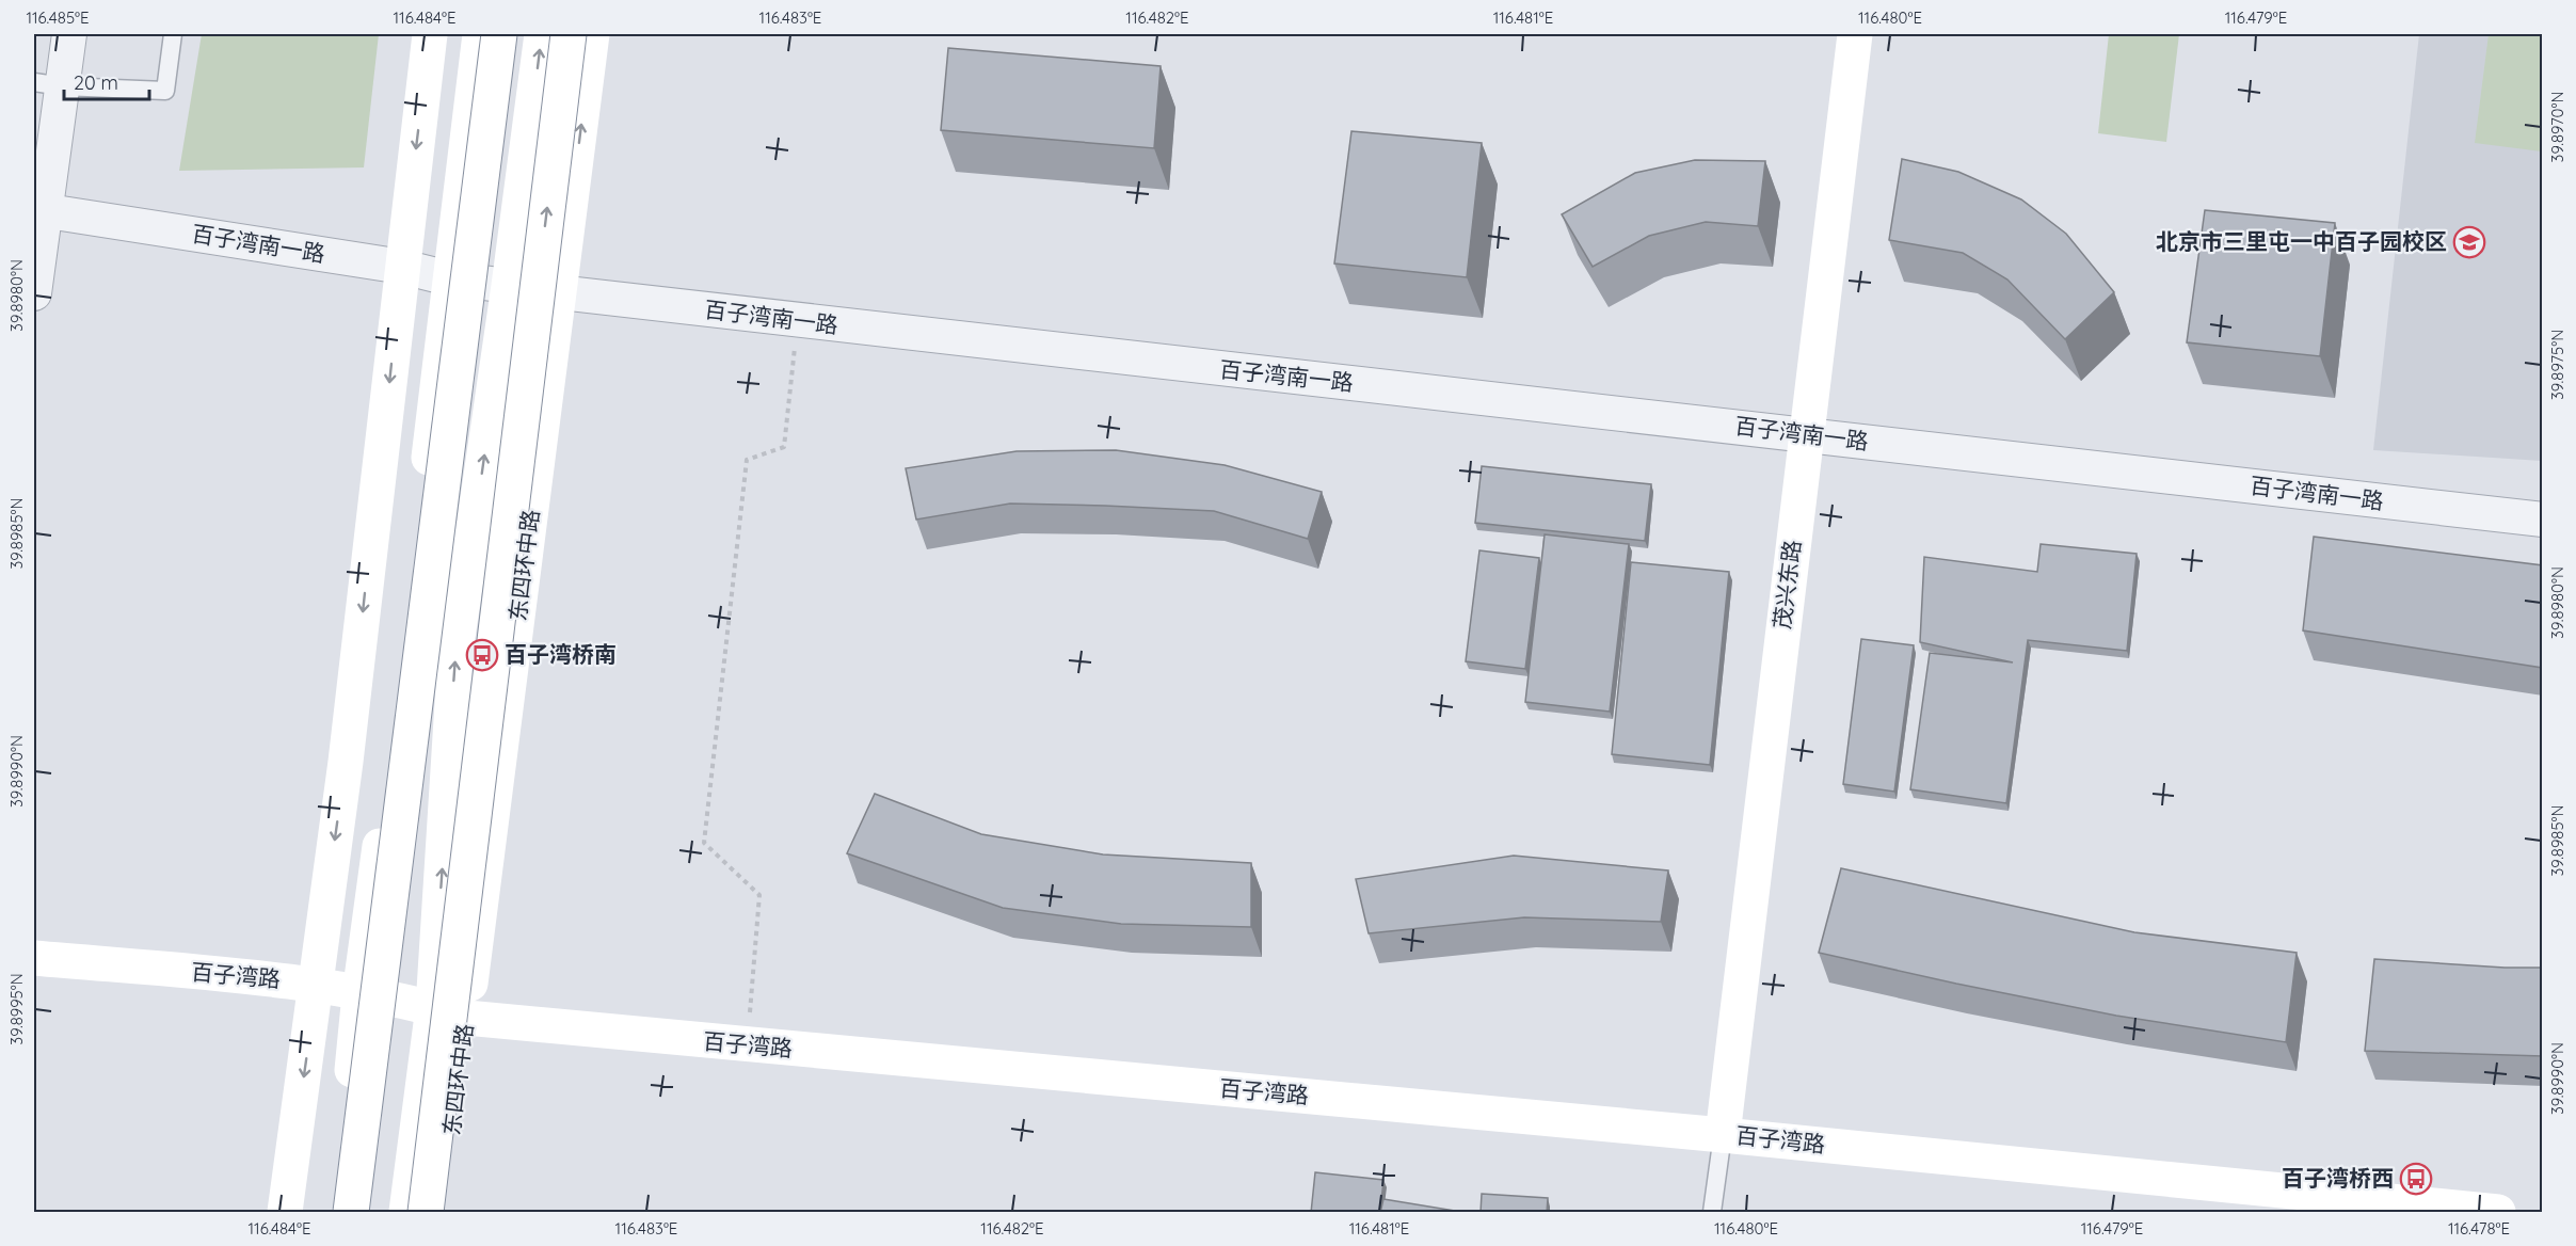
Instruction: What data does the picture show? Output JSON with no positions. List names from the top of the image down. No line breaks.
{"streets":{"main road":["东四环中路","茂兴东路","百子湾路"],"street":["百子湾南一路"]},"crossings":[["百子湾南一路","东四环中路"],["百子湾南一路","茂兴东路"],["东四环中路","百子湾路"],["茂兴东路","百子湾路"]],"places":{"school or university":["北京市三里屯一中百子园校区"],"bus stop":["百子湾桥南","百子湾桥西"]},"scale_bar":"20 m","coordinates":["116.485°E","116.484°E","116.483°E","116.482°E","116.481°E","116.480°E","116.479°E","39.8970°N","39.8980°N","39.8975°N","39.8985°N","39.8990°N","39.8995°N","116.478°E"]}
